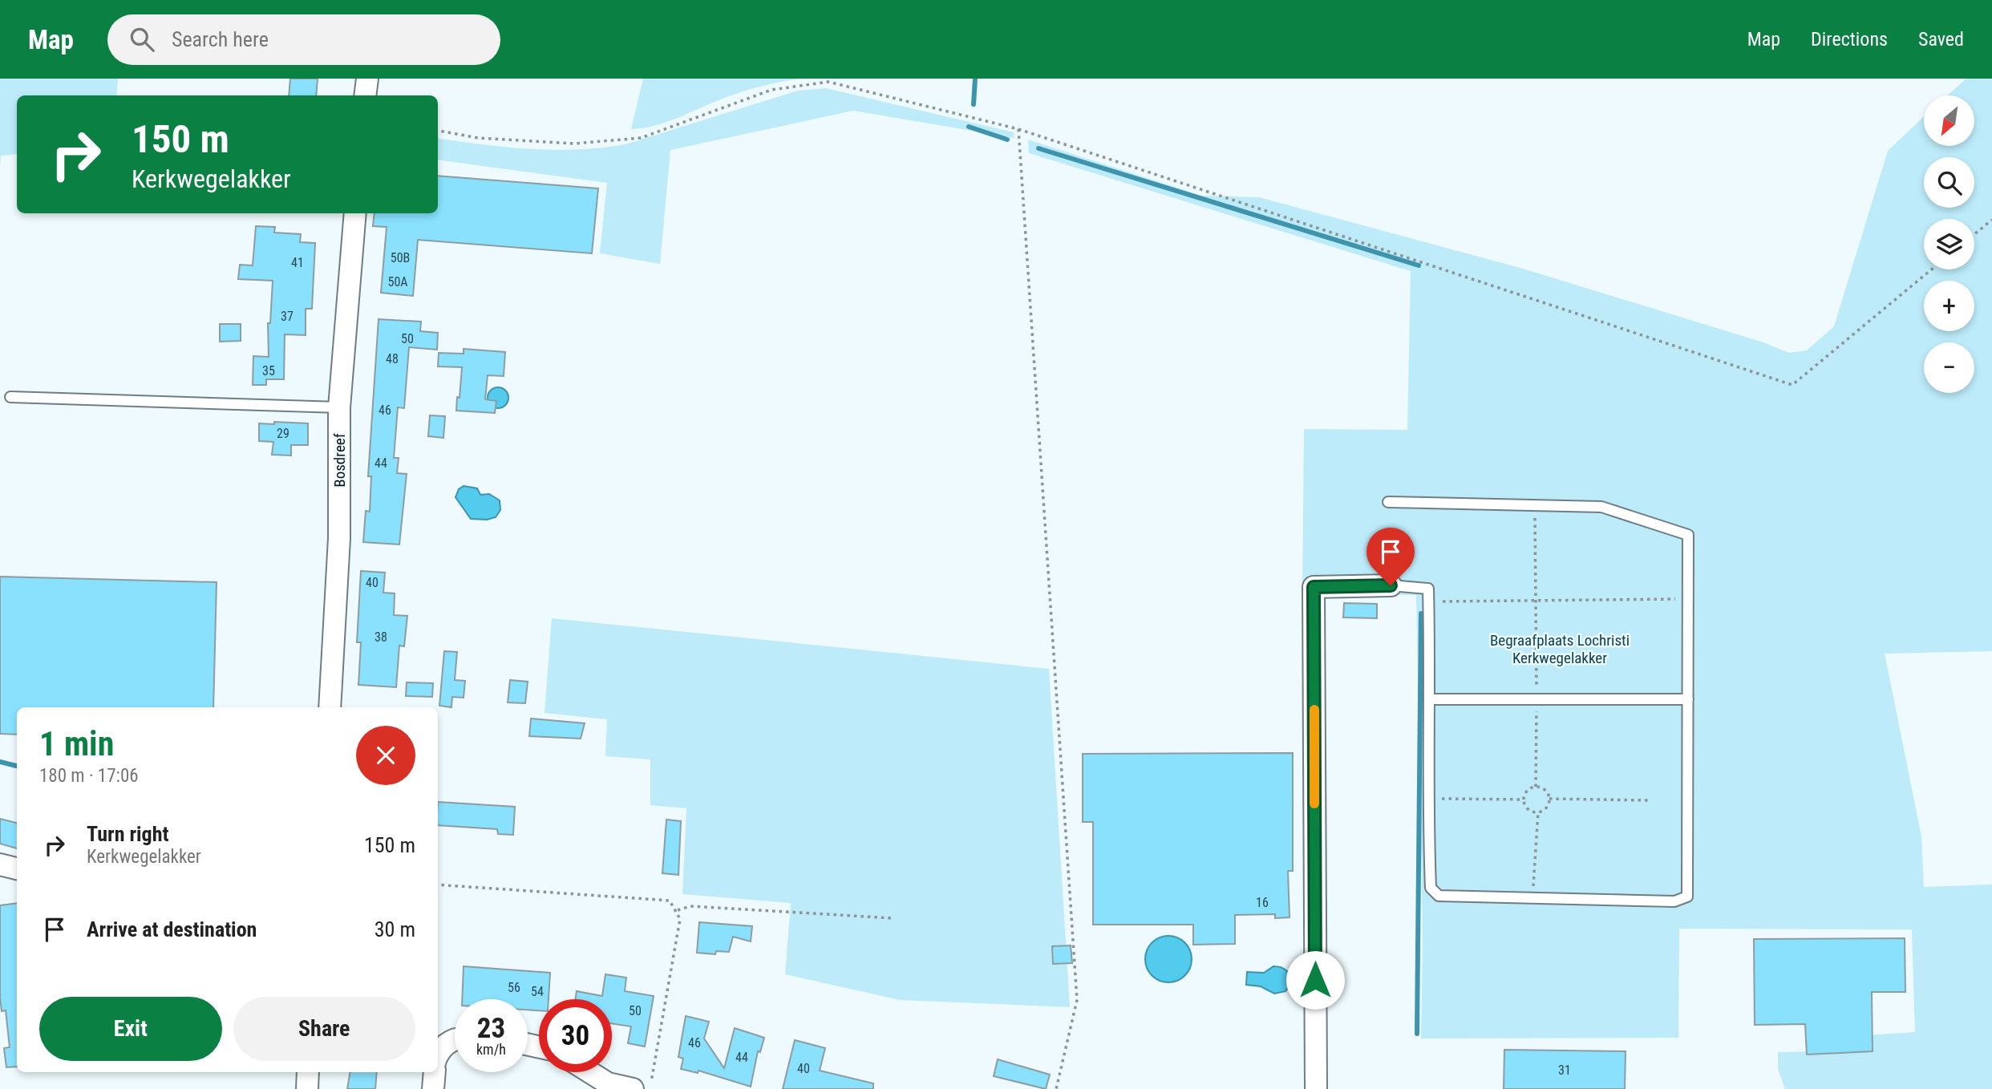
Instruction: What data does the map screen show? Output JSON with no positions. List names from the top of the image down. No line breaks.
{"streets":{"street":["Bosdreef"]},"parks":["Begraafplaats Lochristi Kerkwegelakker"],"house_numbers":["50B","41","50A","37","50","48","35","46","29","44","40","38","16","56","54","50","46","44","40","31"],"north":"bottom left","page":{"header":"Map","search":"Search here","nav":["Map","Directions","Saved"],"map_buttons":["+","−"],"turn":["150 m","Kerkwegelakker"],"heading":["1 min","180 m · 17:06"],"list":[{"name":"Turn right","note":"Kerkwegelakker","value":"150 m"},{"name":"Arrive at destination","value":"30 m"}],"buttons":["Exit","Share"],"speed":"23 km/h","limit":"30"}}
